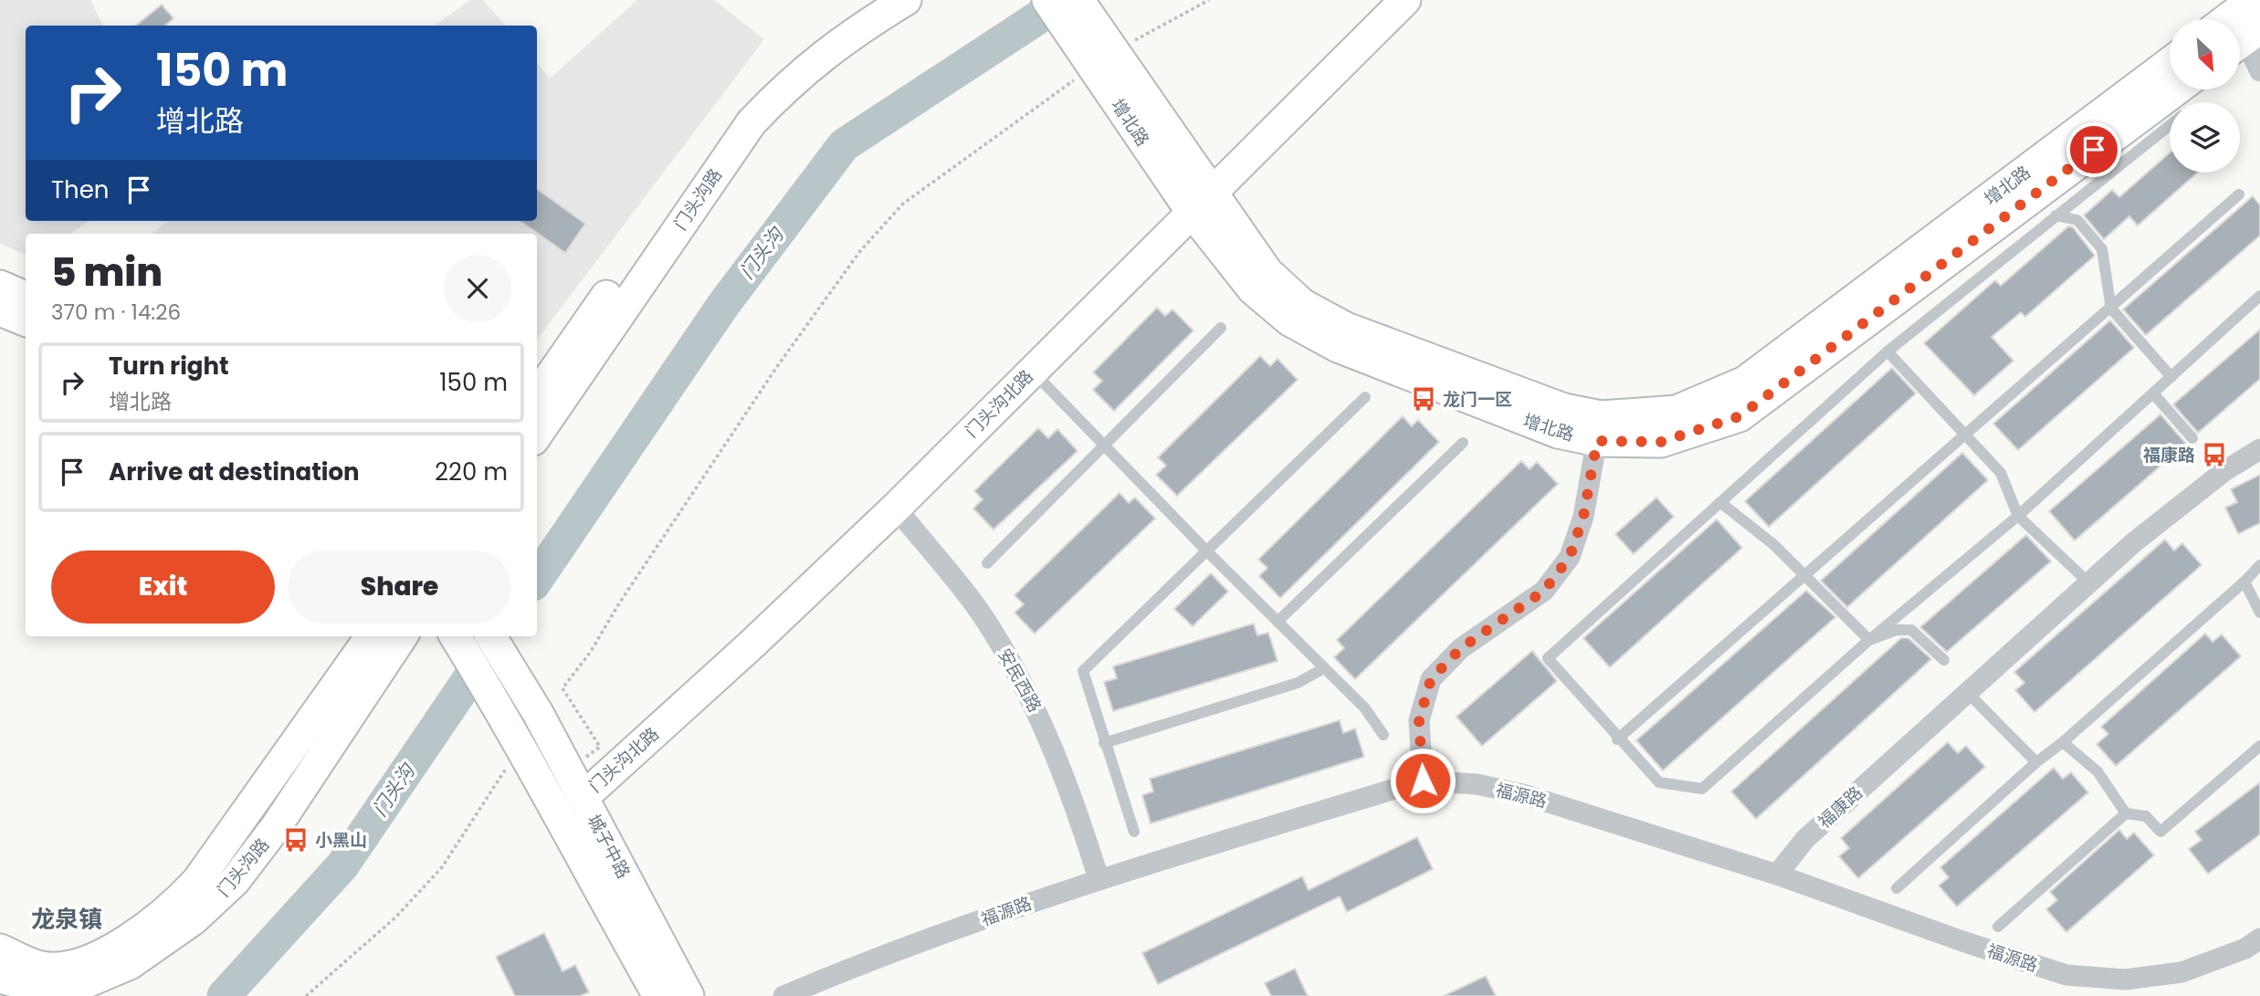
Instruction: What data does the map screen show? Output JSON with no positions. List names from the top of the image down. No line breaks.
{"streets":{"street":["增北路","门头沟路","门头沟北路","安民西路","福源路","福康路","城子中路"]},"crossings":[["增北路","门头沟北路"],["门头沟北路","安民西路"],["门头沟北路","城子中路"],["安民西路","福源路"],["福源路","福康路"]],"districts":["龙泉镇"],"water":["门头沟"],"places":{"bus stop":["龙门一区","福康路","小黑山"]},"north":"bottom right","page":{"turn":["150 m","增北路"],"then":"Then","heading":["5 min","370 m · 14:26"],"list":[{"name":"Turn right","note":"增北路","value":"150 m"},{"name":"Arrive at destination","value":"220 m"}],"buttons":["Exit","Share"]}}
